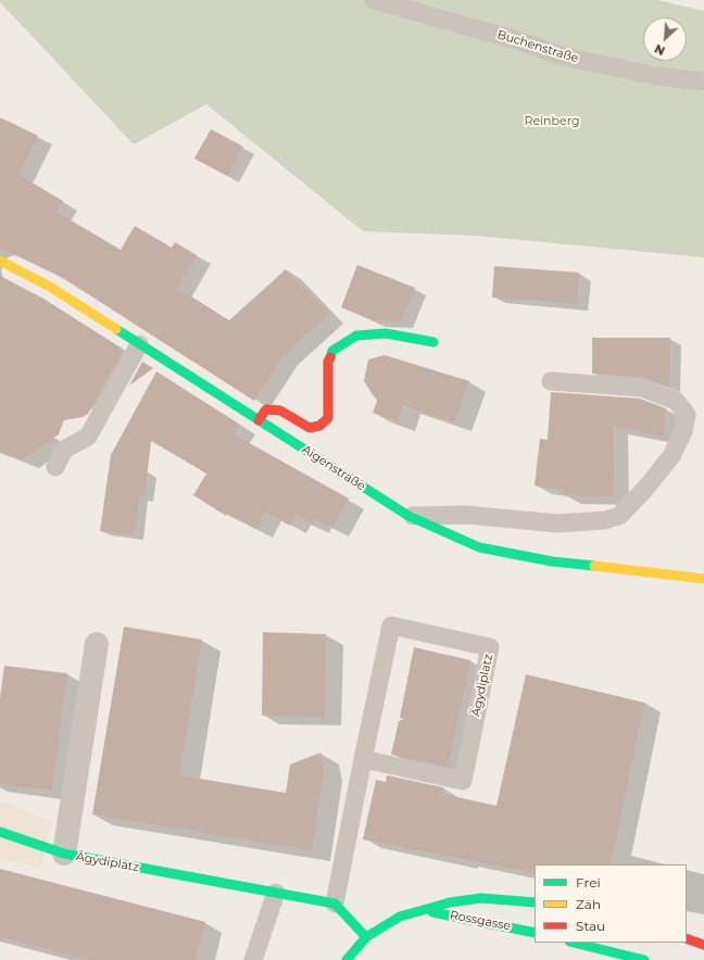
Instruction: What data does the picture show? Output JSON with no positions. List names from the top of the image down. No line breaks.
{"streets":{"street":["Aigenstraße","Ägydiplatz","Rossgasse"],"lane":["Buchenstraße"]},"parks":["Reinberg"],"legend":["Frei","Zäh","Stau"],"north":"bottom left"}
